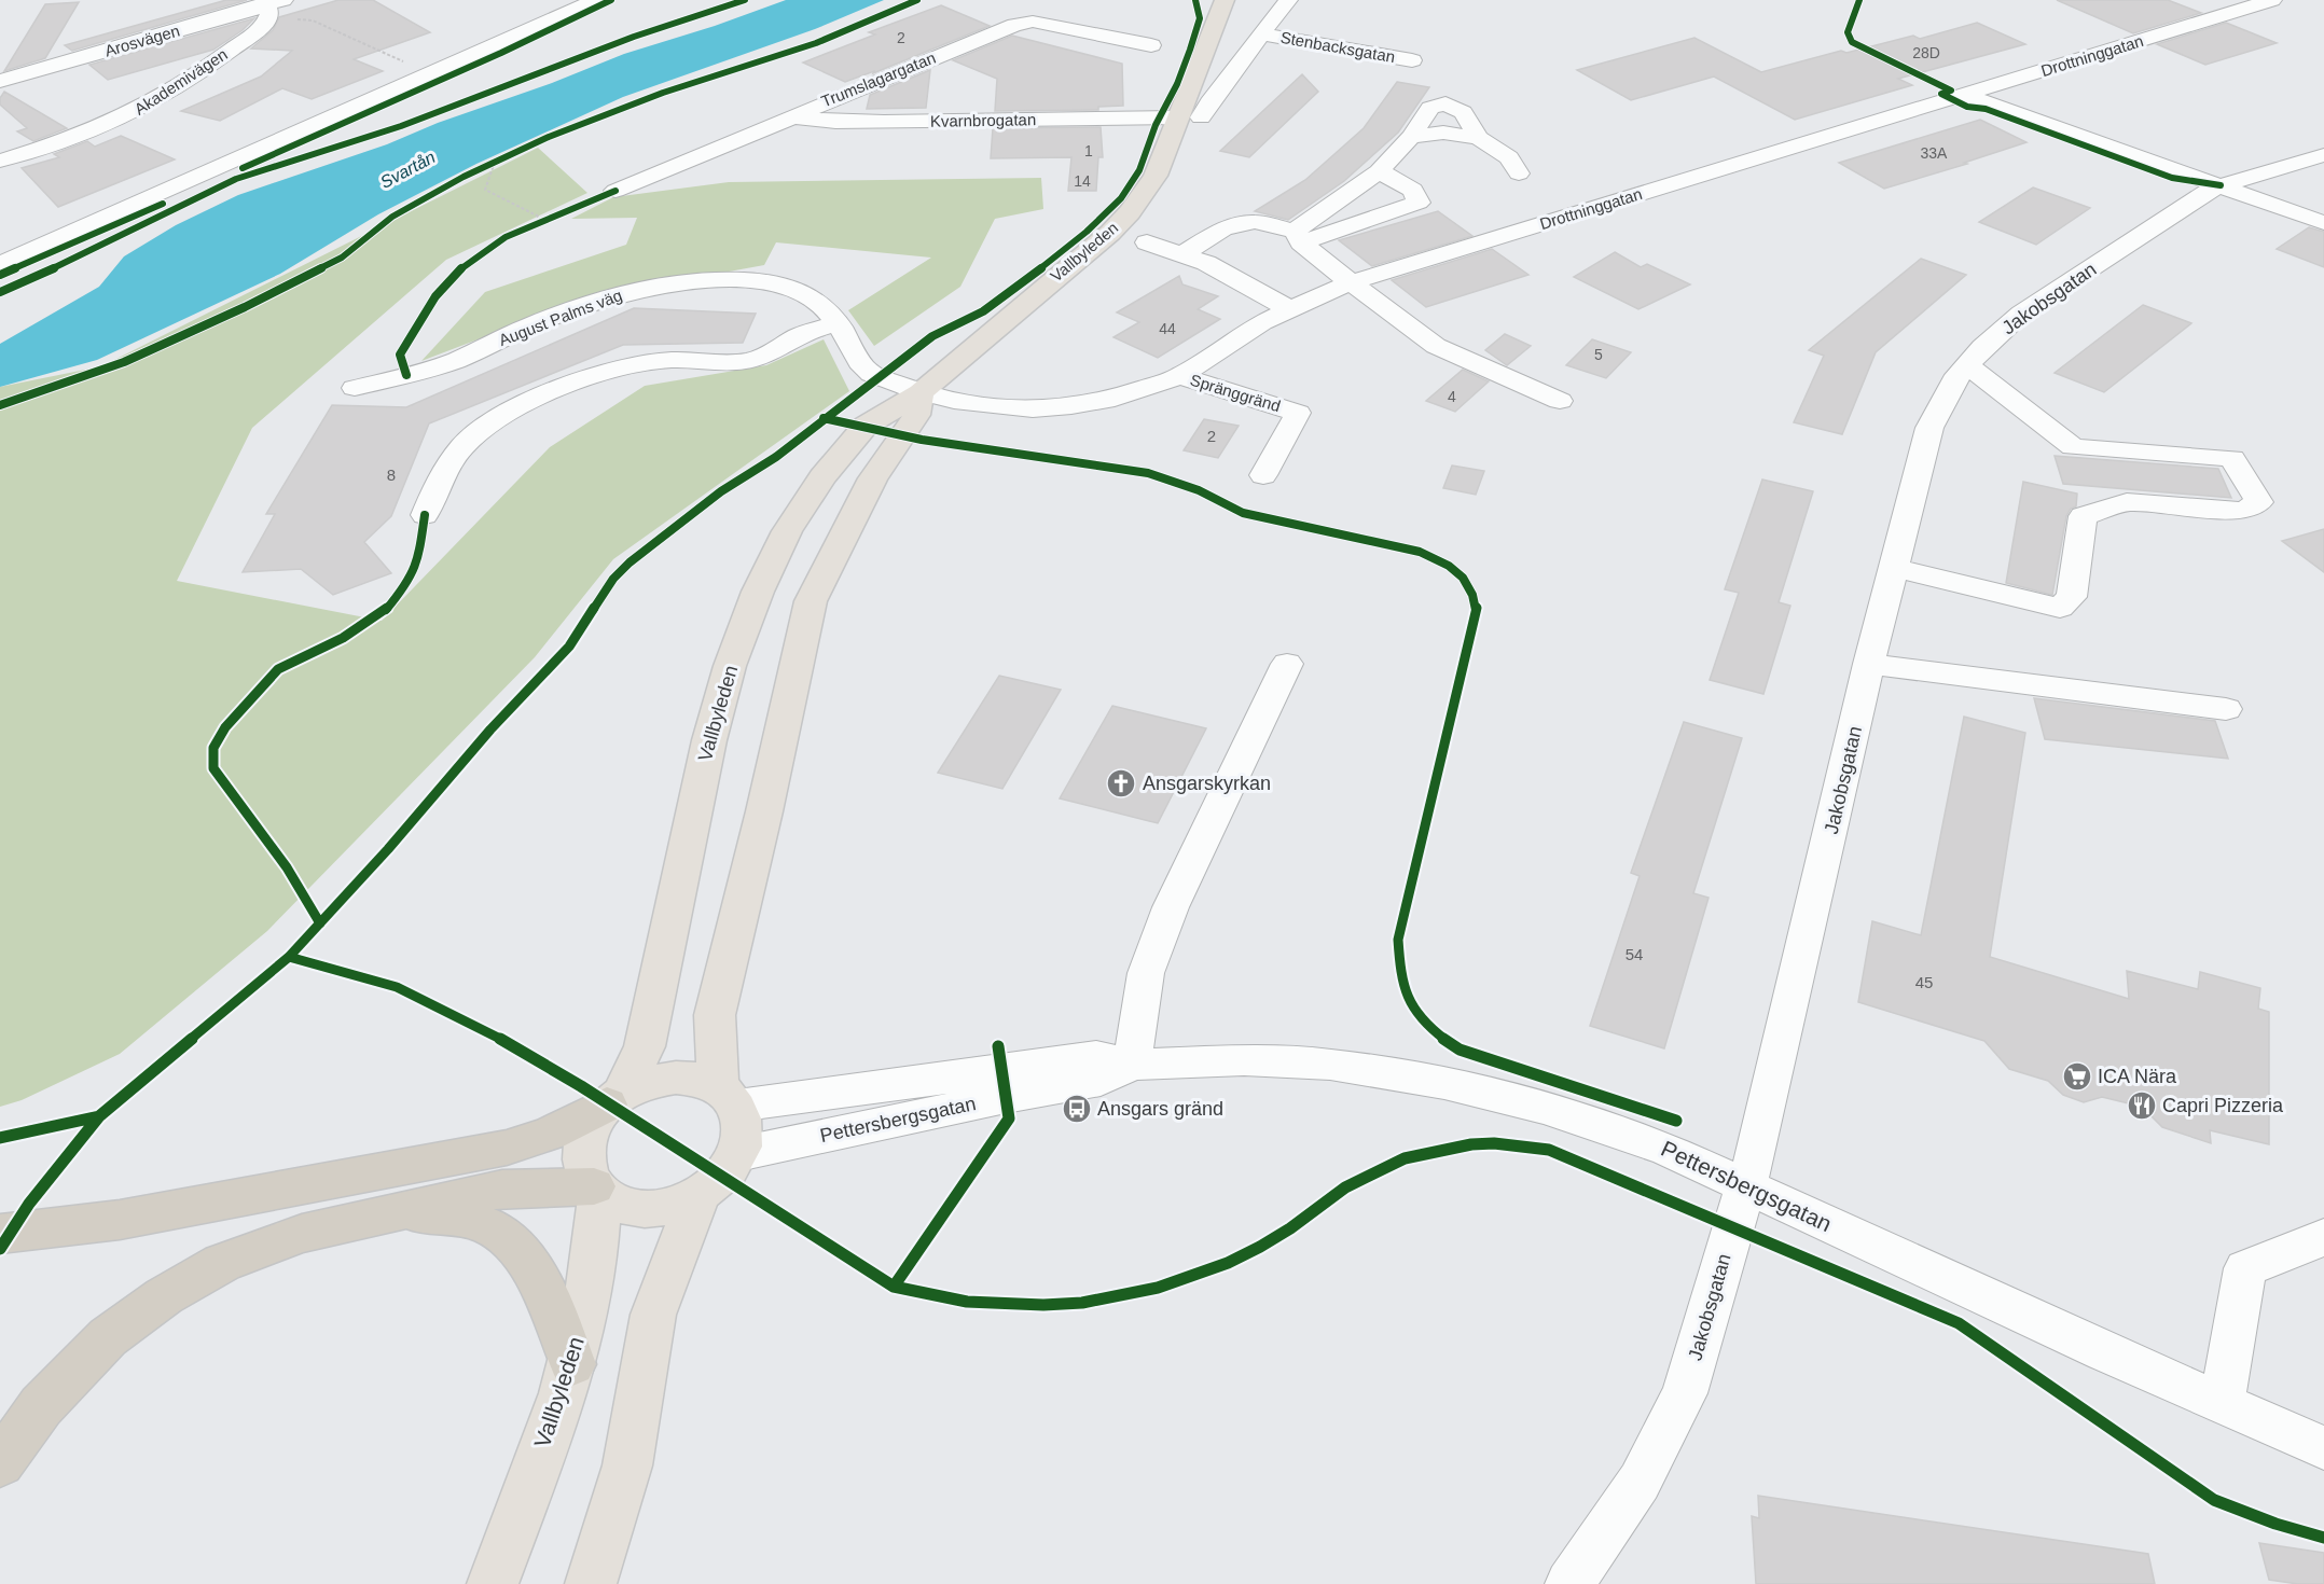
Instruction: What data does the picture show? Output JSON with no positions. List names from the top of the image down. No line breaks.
{"streets":{"main road":["Vallbyleden"],"street":["Arosvägen","Stenbacksgatan","Drottninggatan","Trumslagargatan","Akademivägen","Kvarnbrogatan","Jakobsgatan","August Palms väg","Spränggränd","Pettersbergsgatan"]},"crossings":[["Arosvägen","Akademivägen"],["Drottninggatan","Vallbyleden"],["Drottninggatan","August Palms väg"],["Drottninggatan","Spränggränd"],["Trumslagargatan","Kvarnbrogatan"],["Kvarnbrogatan","Vallbyleden"],["Vallbyleden","August Palms väg"],["Vallbyleden","Pettersbergsgatan"],["Jakobsgatan","Pettersbergsgatan"]],"water":["Svartån"],"places":{"church":["Ansgarskyrkan"],"supermarket":["ICA Nära"],"restaurant":["Capri Pizzeria"],"bus stop":["Ansgars gränd"]},"house_numbers":["2","28D","1","33A","14","44","5","4","2","8","54","45"]}
